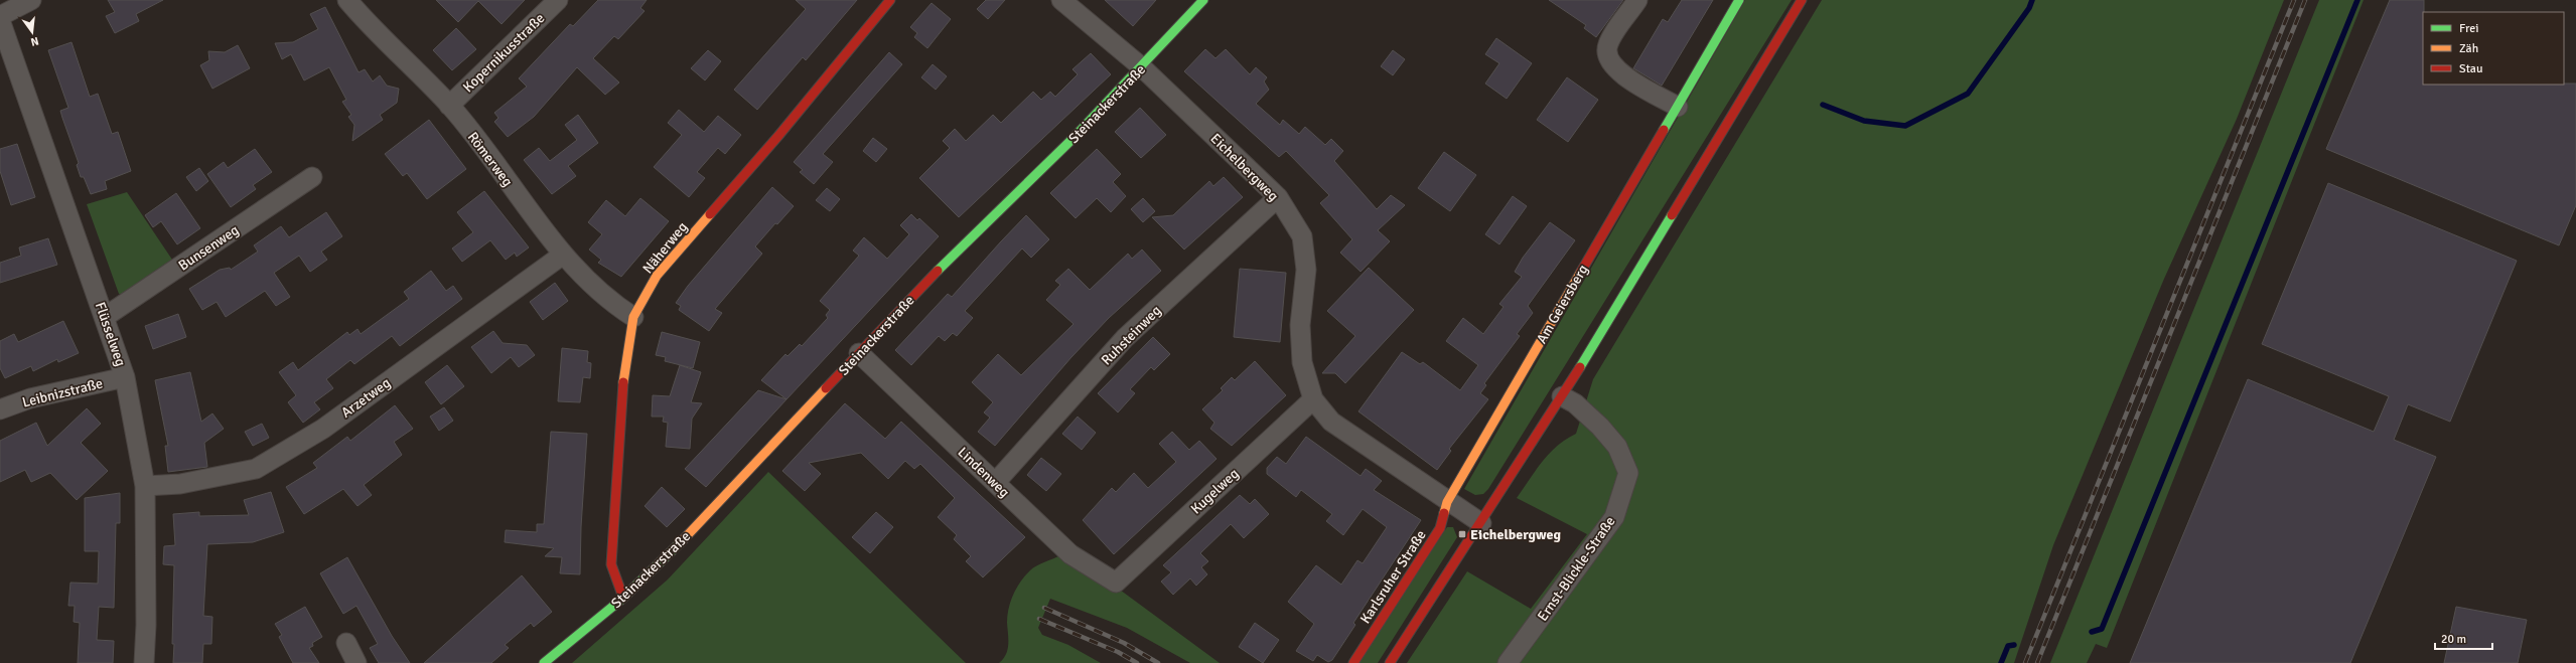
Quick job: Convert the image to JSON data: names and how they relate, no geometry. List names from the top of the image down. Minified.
{"streets":{"street":["Kopernikusstraße","Steinackerstraße","Römerweg","Eichelbergweg","Bunsenweg","Näherweg","Am Geiersberg","Flüsselweg","Ruhsteinweg","Leibnizstraße","Arzetweg","Lindenweg","Kugelweg","Ernst-Blickle-Straße","Karlsruher Straße"]},"crossings":[["Kopernikusstraße","Römerweg"],["Steinackerstraße","Eichelbergweg"],["Steinackerstraße","Näherweg"],["Steinackerstraße","Lindenweg"],["Römerweg","Näherweg"],["Römerweg","Arzetweg"],["Eichelbergweg","Am Geiersberg"],["Eichelbergweg","Ruhsteinweg"],["Eichelbergweg","Kugelweg"],["Eichelbergweg","Karlsruher Straße"],["Bunsenweg","Flüsselweg"],["Am Geiersberg","Karlsruher Straße"],["Flüsselweg","Leibnizstraße"],["Flüsselweg","Arzetweg"],["Ruhsteinweg","Lindenweg"],["Lindenweg","Kugelweg"]],"places":{"transit":["Eichelbergweg"]},"legend":["Frei","Zäh","Stau"],"scale_bar":"20 m","north":"bottom"}
